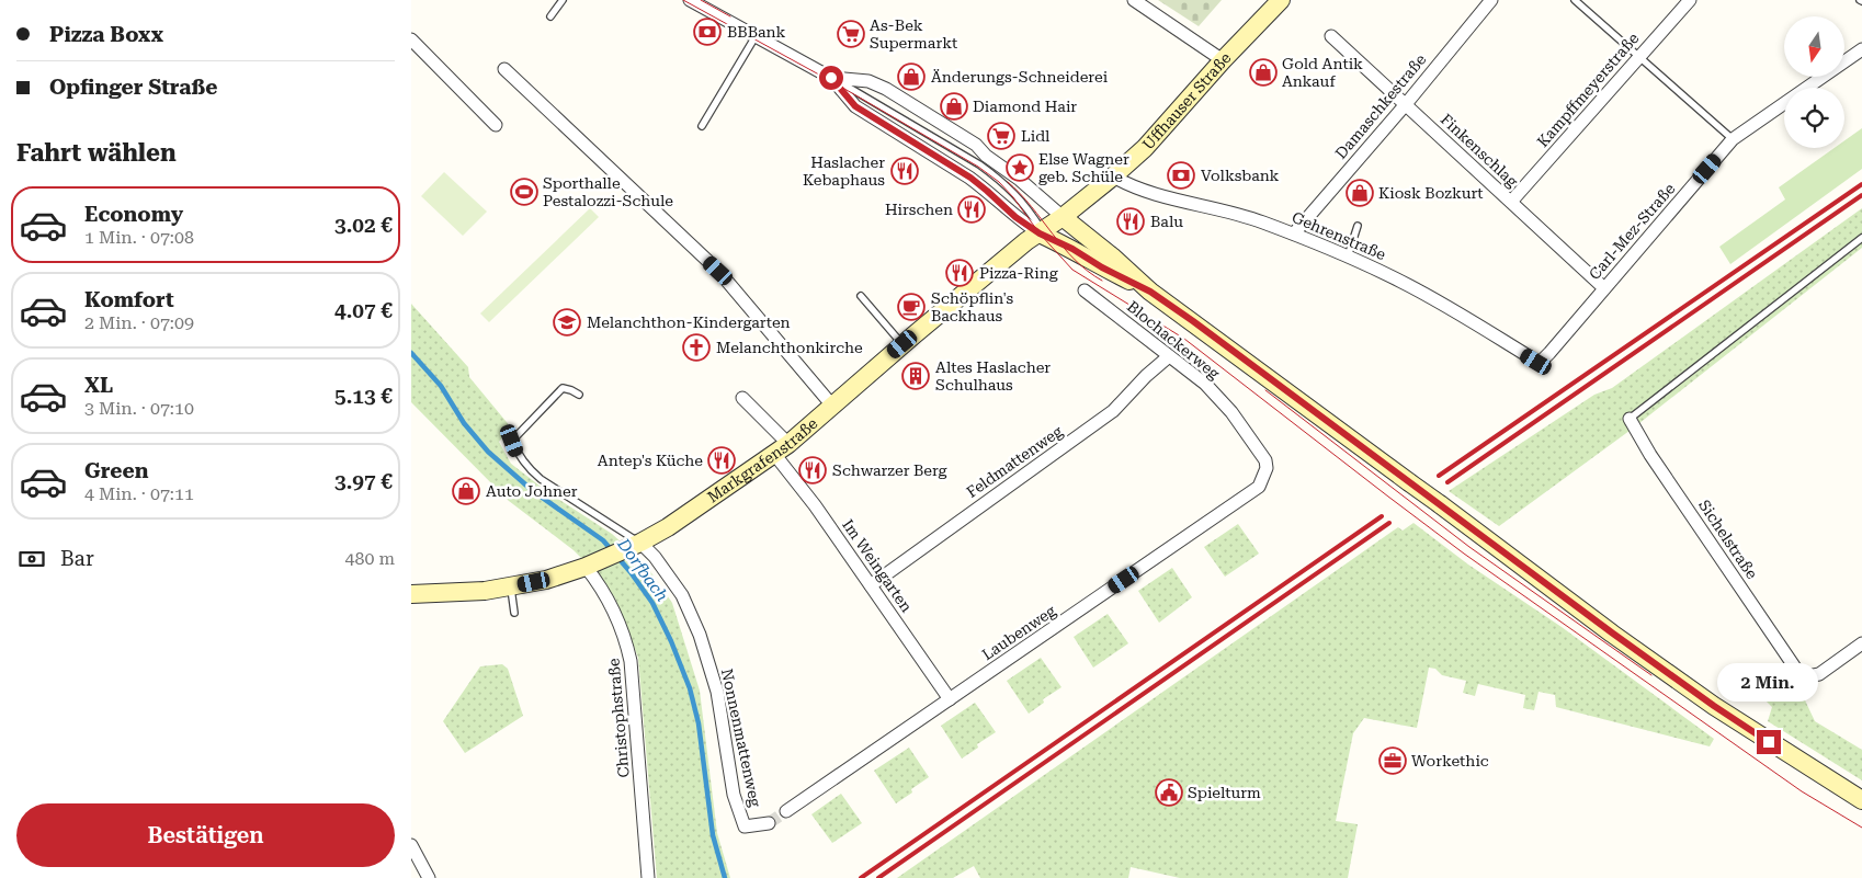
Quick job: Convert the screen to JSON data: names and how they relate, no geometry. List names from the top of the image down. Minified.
{"streets":{"street":["Kampffmeyerstraße","Uffhauser Straße","Damaschkestraße","Finkenschlag","Carl-Mez-Straße","Gehrenstraße","Blochackerweg","Markgrafenstraße","Feldmattenweg","Sichelstraße","Im Weingarten","Laubenweg","Christophstraße","Nonnenmattenweg"]},"crossings":[["Kampffmeyerstraße","Finkenschlag"],["Uffhauser Straße","Gehrenstraße"],["Uffhauser Straße","Markgrafenstraße"],["Damaschkestraße","Finkenschlag"],["Damaschkestraße","Gehrenstraße"],["Finkenschlag","Carl-Mez-Straße"],["Carl-Mez-Straße","Gehrenstraße"],["Blochackerweg","Feldmattenweg"],["Blochackerweg","Laubenweg"],["Markgrafenstraße","Im Weingarten"],["Markgrafenstraße","Christophstraße"],["Markgrafenstraße","Nonnenmattenweg"],["Feldmattenweg","Im Weingarten"],["Im Weingarten","Laubenweg"]],"water":["Dorfbach"],"places":{"bank":["BBBank","Volksbank"],"supermarket":["As-Bek Supermarkt","Lidl"],"shop":["Gold Antik Ankauf","Änderungs-Schneiderei","Diamond Hair","Kiosk Bozkurt","Auto Johner"],"place":["Else Wagner geb. Schüle"],"restaurant":["Haslacher Kebaphaus","Hirschen","Balu","Pizza-Ring","Antep's Küche","Schwarzer Berg"],"sports":["Sporthalle Pestalozzi-Schule"],"cafe":["Schöpflin's Backhaus"],"school or university":["Melanchthon-Kindergarten"],"church":["Melanchthonkirche"],"building":["Altes Haslacher Schulhaus"],"office":["Workethic"],"public building":["Spielturm"]},"north":"bottom","page":{"banner":["Pizza Boxx","Opfinger Straße"],"heading":"Fahrt wählen","list":[{"name":"Economy","note":"1 Min. · 07:08","value":"3.02 €"},{"name":"Komfort","note":"2 Min. · 07:09","value":"4.07 €"},{"name":"XL","note":"3 Min. · 07:10","value":"5.13 €"},{"name":"Green","note":"4 Min. · 07:11","value":"3.97 €"}],"pay":["Bar","480 m"],"bubble":"2 Min.","buttons":"Bestätigen"}}
